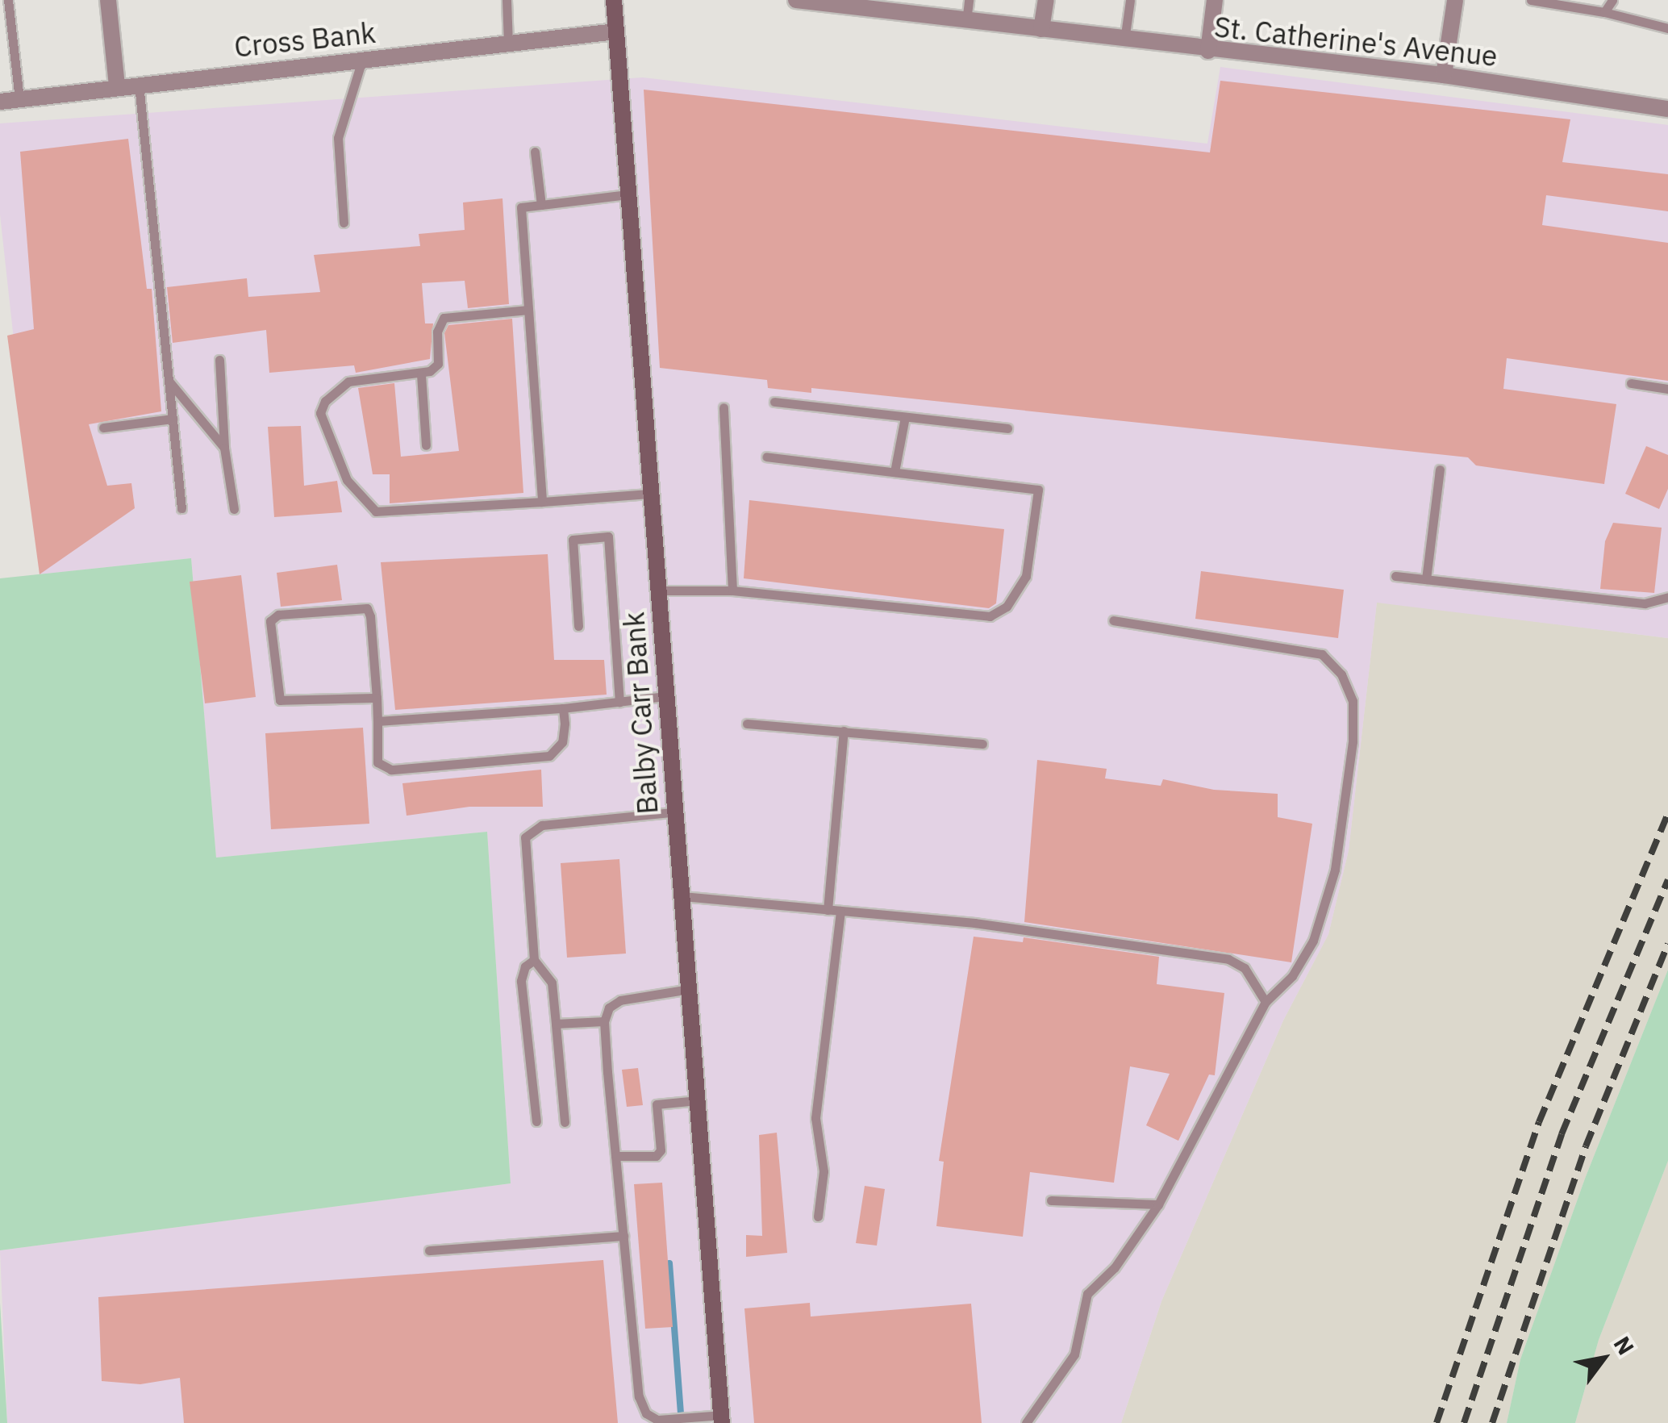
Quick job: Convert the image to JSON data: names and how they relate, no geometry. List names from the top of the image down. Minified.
{"streets":{"street":["Cross Bank","St. Catherine's Avenue","Balby Carr Bank"]},"crossings":[["Cross Bank","Balby Carr Bank"]],"north":"top right"}
